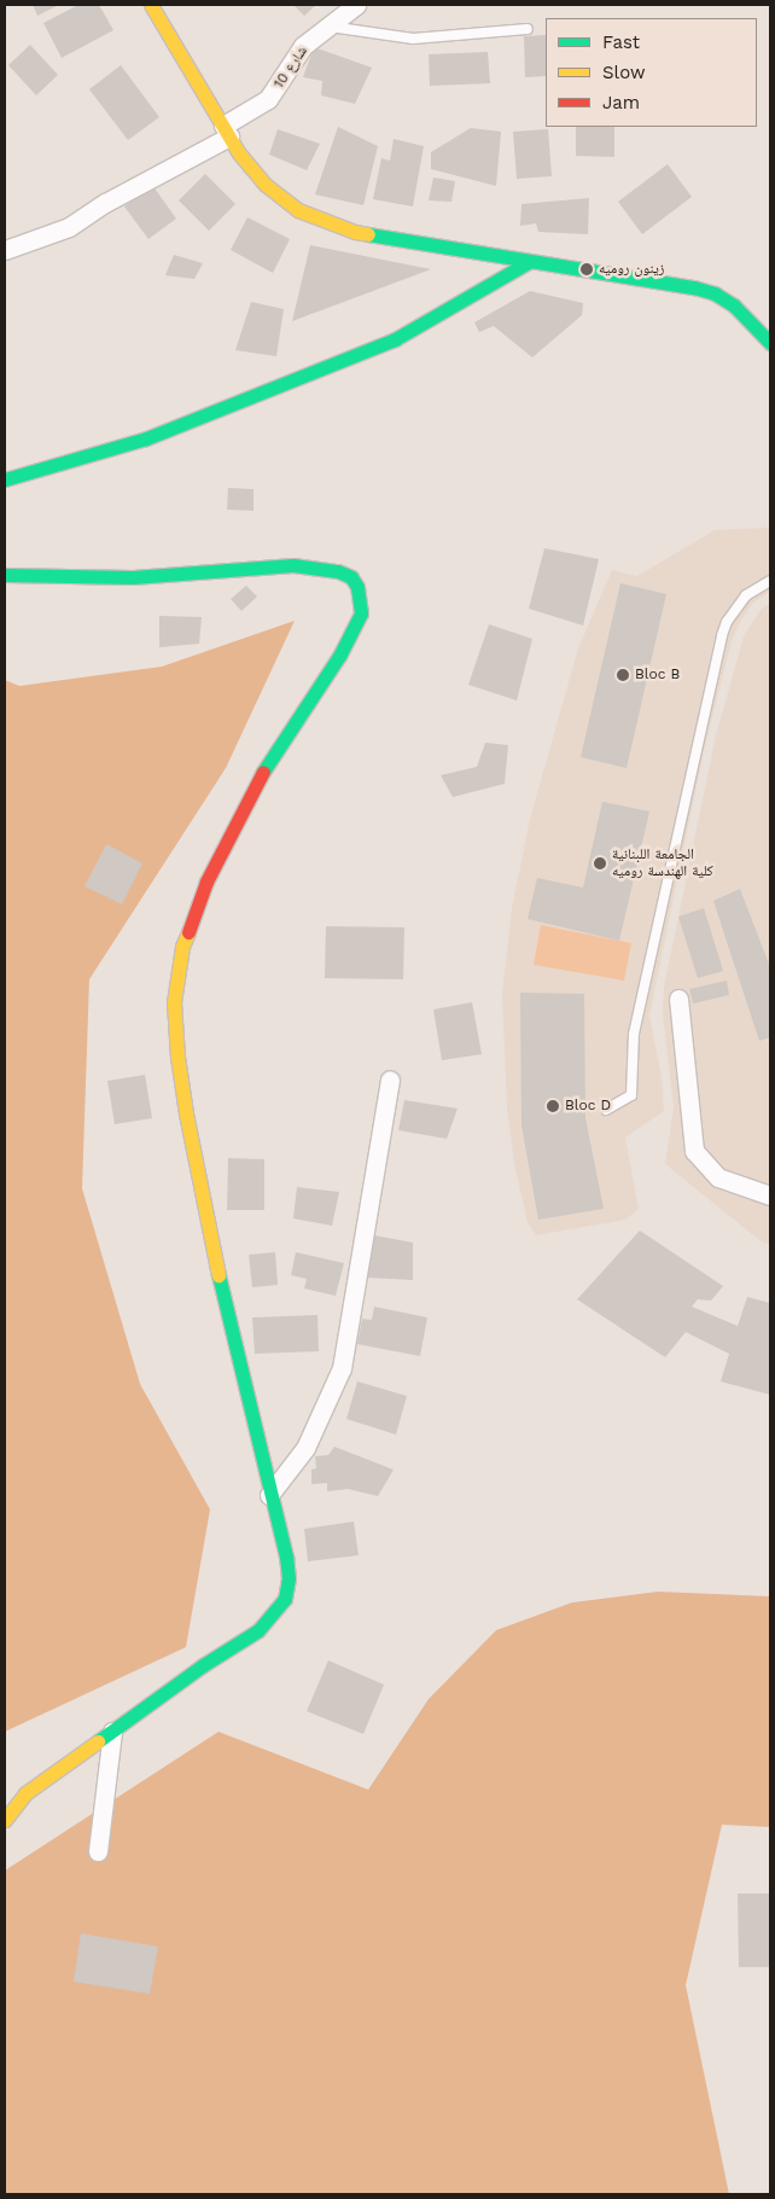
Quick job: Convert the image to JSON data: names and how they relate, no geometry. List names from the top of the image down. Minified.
{"streets":{"street":["شارع 10"]},"places":["زينون روميه","Bloc B","الجامعة اللبنانية كلية الهندسة روميه","Bloc D"],"legend":["Fast","Slow","Jam"]}
